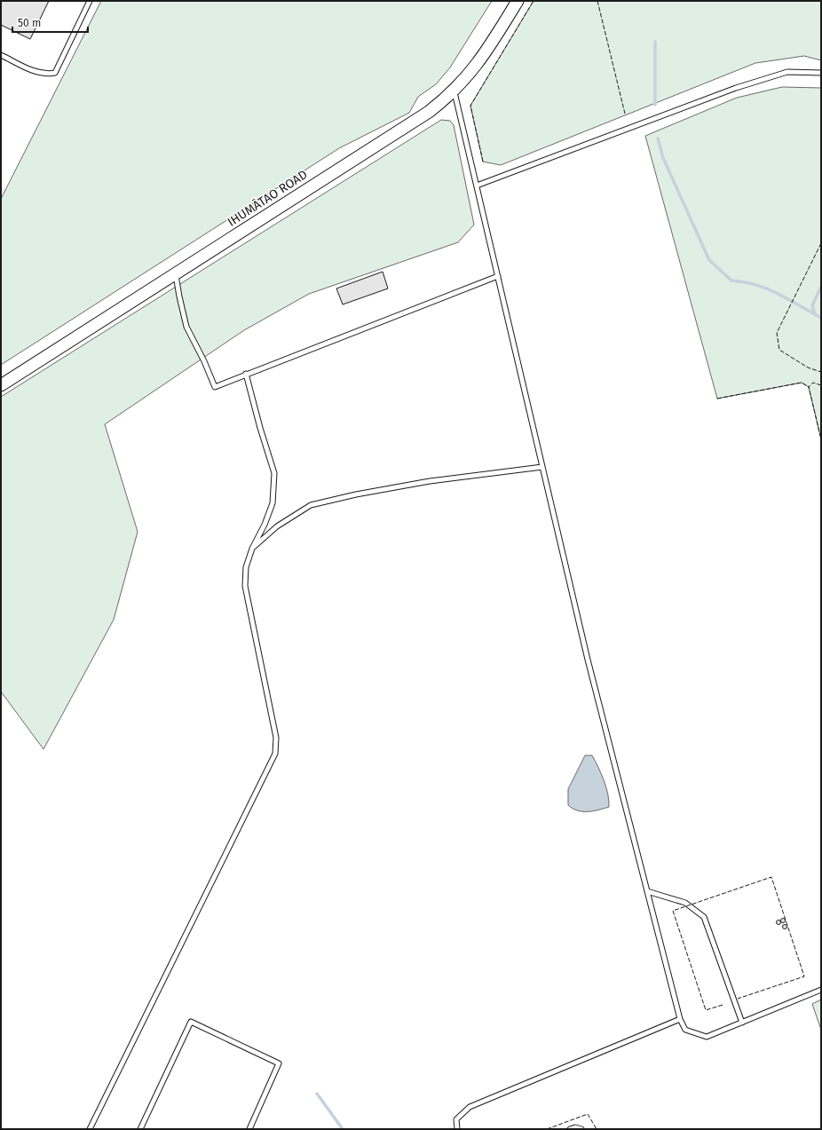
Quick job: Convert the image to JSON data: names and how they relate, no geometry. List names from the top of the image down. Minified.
{"streets":{"street":["IHUMĀTAO ROAD"]},"scale_bar":"50 m"}
